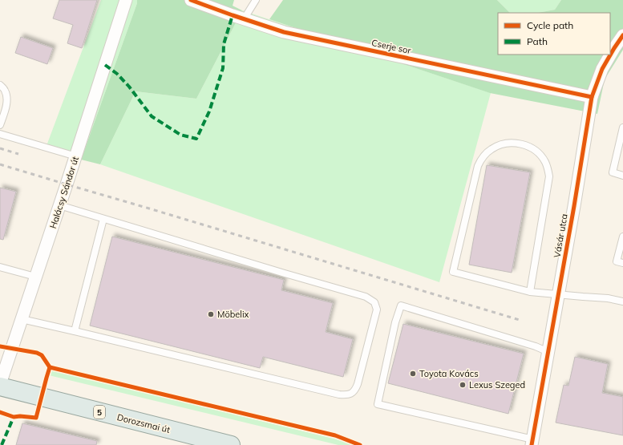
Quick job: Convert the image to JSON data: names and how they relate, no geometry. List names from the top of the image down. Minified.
{"streets":{"main road":["5","Dorozsmai út"],"street":["Cserje sor","Halácsy Sándor út","Vásár utca"]},"crossings":[["Cserje sor","Vásár utca"]],"places":["Möbelix","Toyota Kovács","Lexus Szeged"],"legend":["Cycle path","Path"]}
